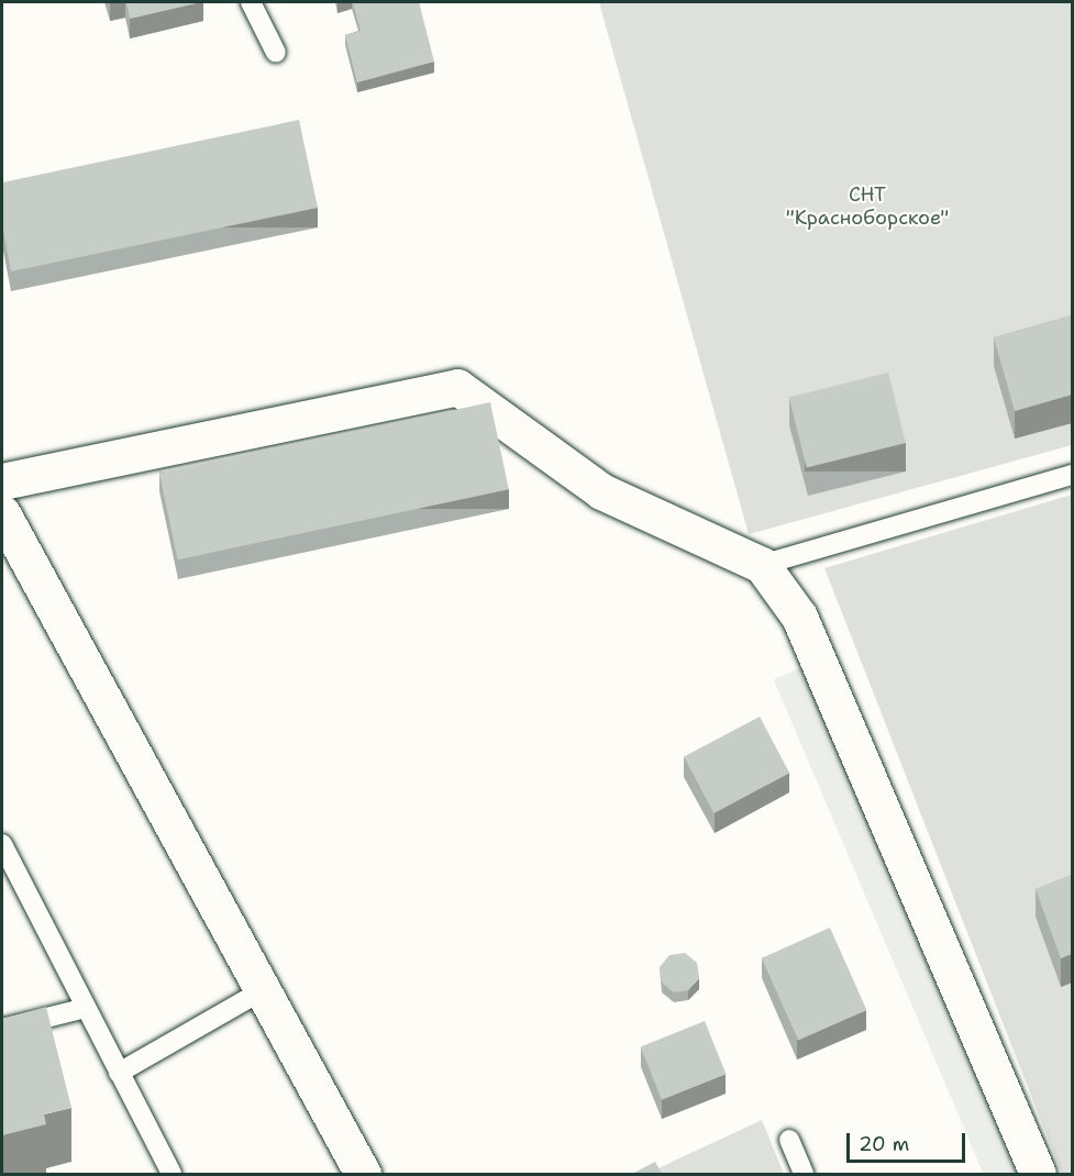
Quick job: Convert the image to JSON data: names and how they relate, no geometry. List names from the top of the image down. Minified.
{"parks":["СНТ \"Красноборское\""],"scale_bar":"20 m"}
